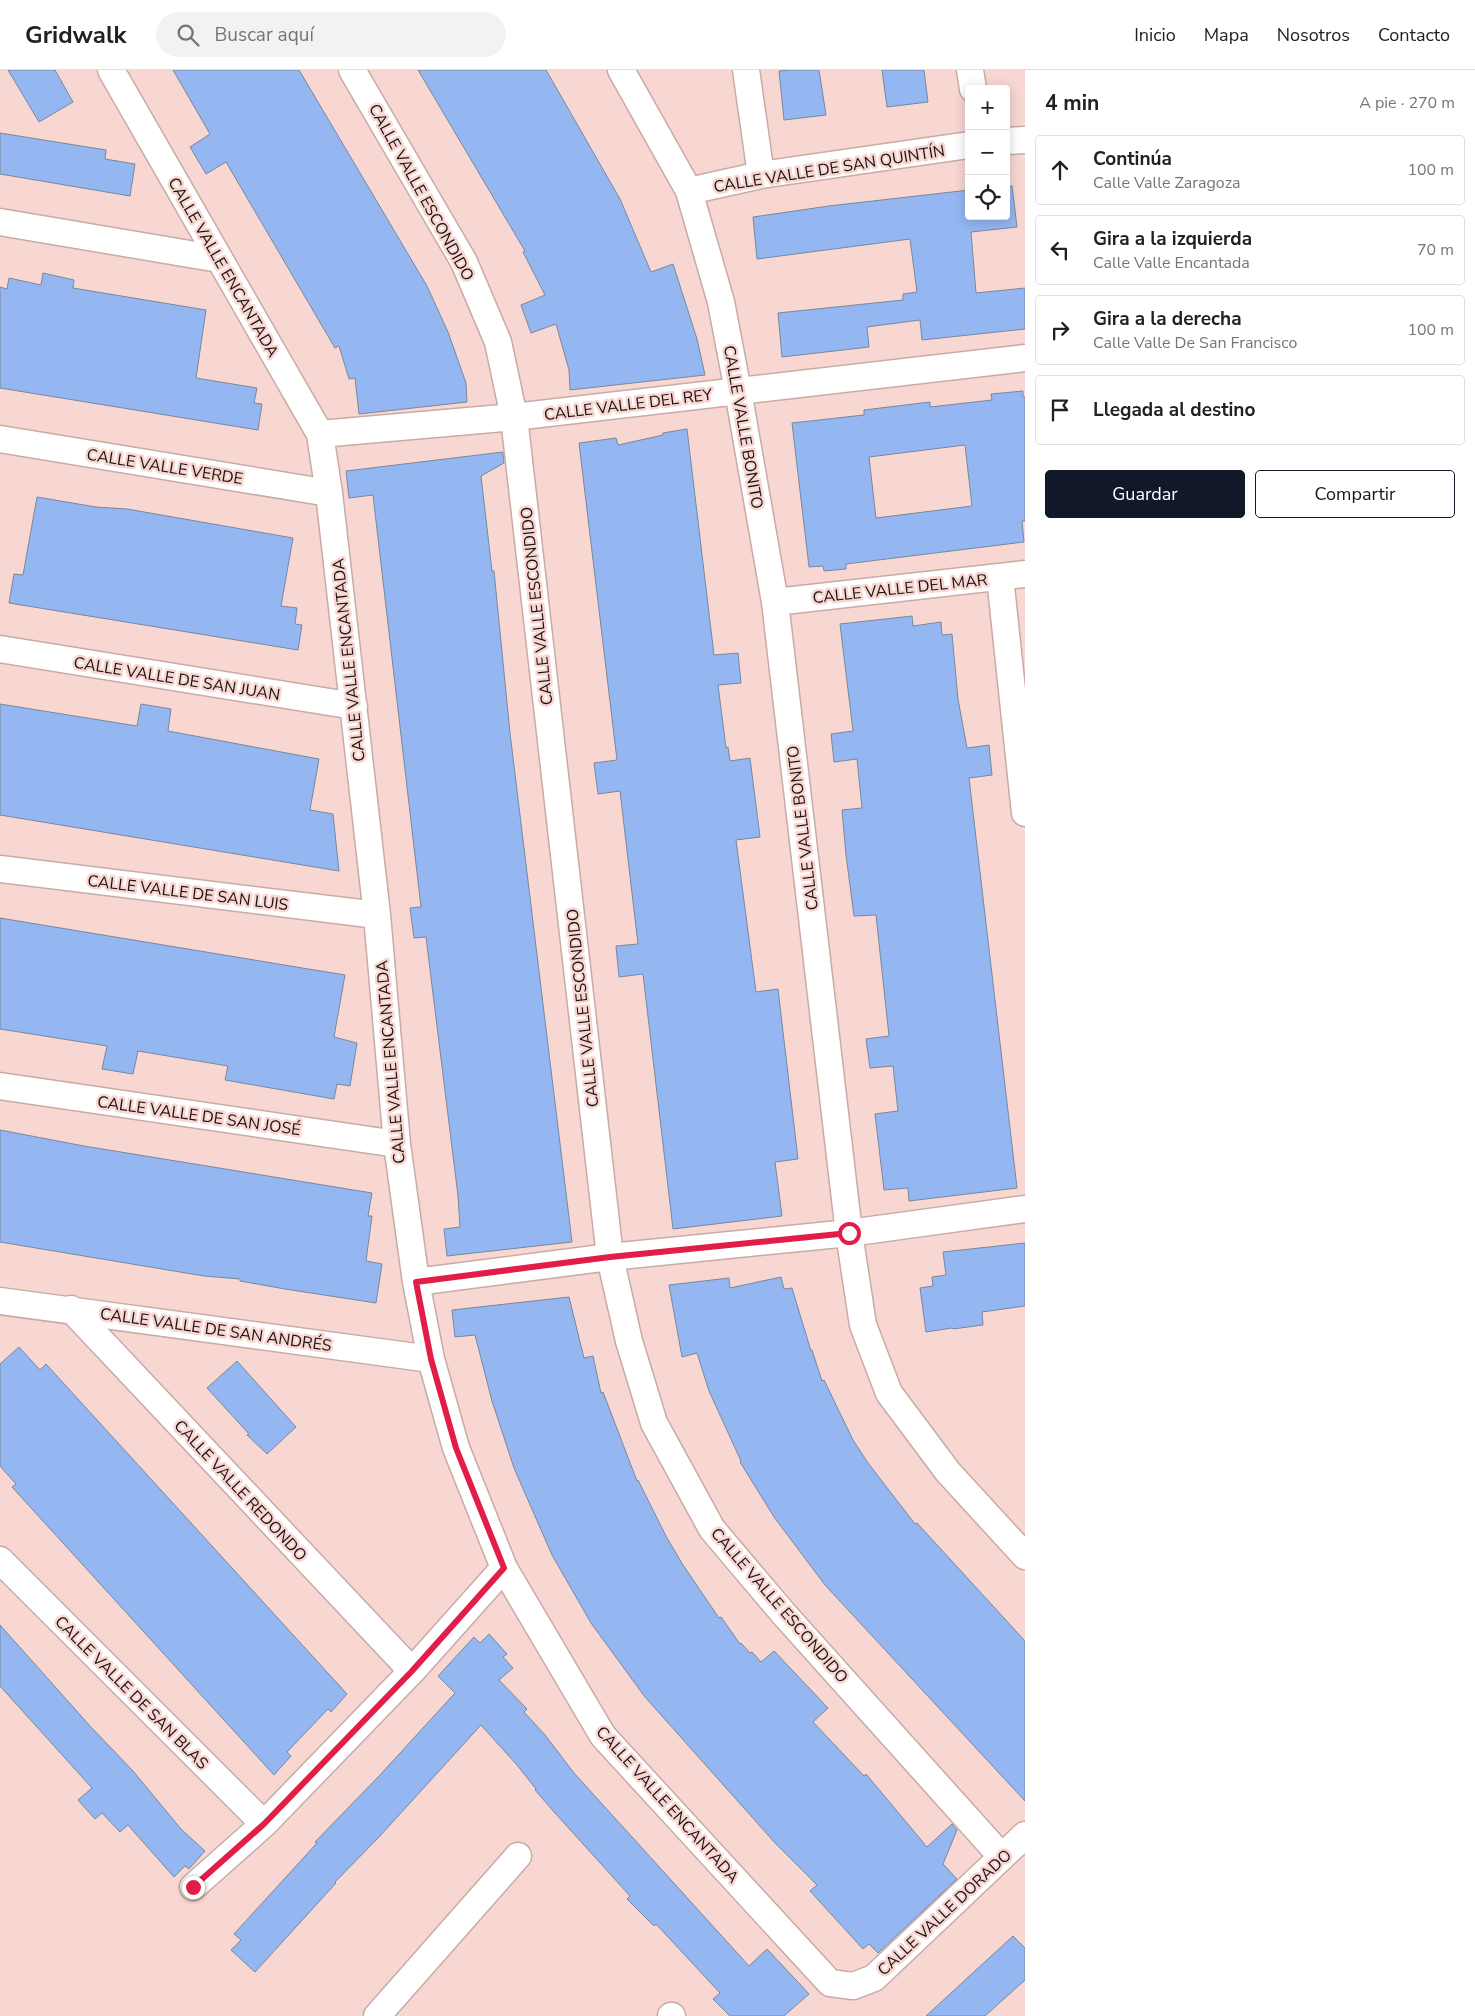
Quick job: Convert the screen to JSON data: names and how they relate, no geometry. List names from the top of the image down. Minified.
{"streets":{"street":["CALLE VALLE DE SAN QUINTÍN","CALLE VALLE ESCONDIDO","CALLE VALLE ENCANTADA","CALLE VALLE DEL REY","CALLE VALLE BONITO","CALLE VALLE VERDE","CALLE VALLE DEL MAR","CALLE VALLE DE SAN JUAN","CALLE VALLE DE SAN LUIS","CALLE VALLE DE SAN JOSÉ","CALLE VALLE DE SAN ANDRÉS","CALLE VALLE REDONDO","CALLE VALLE DE SAN BLAS","CALLE VALLE DORADO"]},"crossings":[["CALLE VALLE DE SAN QUINTÍN","CALLE VALLE BONITO"],["CALLE VALLE ESCONDIDO","CALLE VALLE DEL REY"],["CALLE VALLE ESCONDIDO","CALLE VALLE DORADO"],["CALLE VALLE ENCANTADA","CALLE VALLE DEL REY"],["CALLE VALLE ENCANTADA","CALLE VALLE VERDE"],["CALLE VALLE ENCANTADA","CALLE VALLE DE SAN JUAN"],["CALLE VALLE ENCANTADA","CALLE VALLE DE SAN LUIS"],["CALLE VALLE ENCANTADA","CALLE VALLE DE SAN JOSÉ"],["CALLE VALLE ENCANTADA","CALLE VALLE DE SAN ANDRÉS"],["CALLE VALLE ENCANTADA","CALLE VALLE DORADO"],["CALLE VALLE DEL REY","CALLE VALLE BONITO"],["CALLE VALLE BONITO","CALLE VALLE DEL MAR"],["CALLE VALLE DE SAN ANDRÉS","CALLE VALLE REDONDO"]],"page":{"header":"Gridwalk","search":"Buscar aquí","nav":["Inicio","Mapa","Nosotros","Contacto"],"heading":["4 min","A pie · 270 m"],"map_buttons":["+","−"],"list":[["Continúa","Calle Valle Zaragoza","100 m"],["Gira a la izquierda","Calle Valle Encantada","70 m"],["Gira a la derecha","Calle Valle De San Francisco","100 m"],"Llegada al destino"],"buttons":["Guardar","Compartir"]}}
